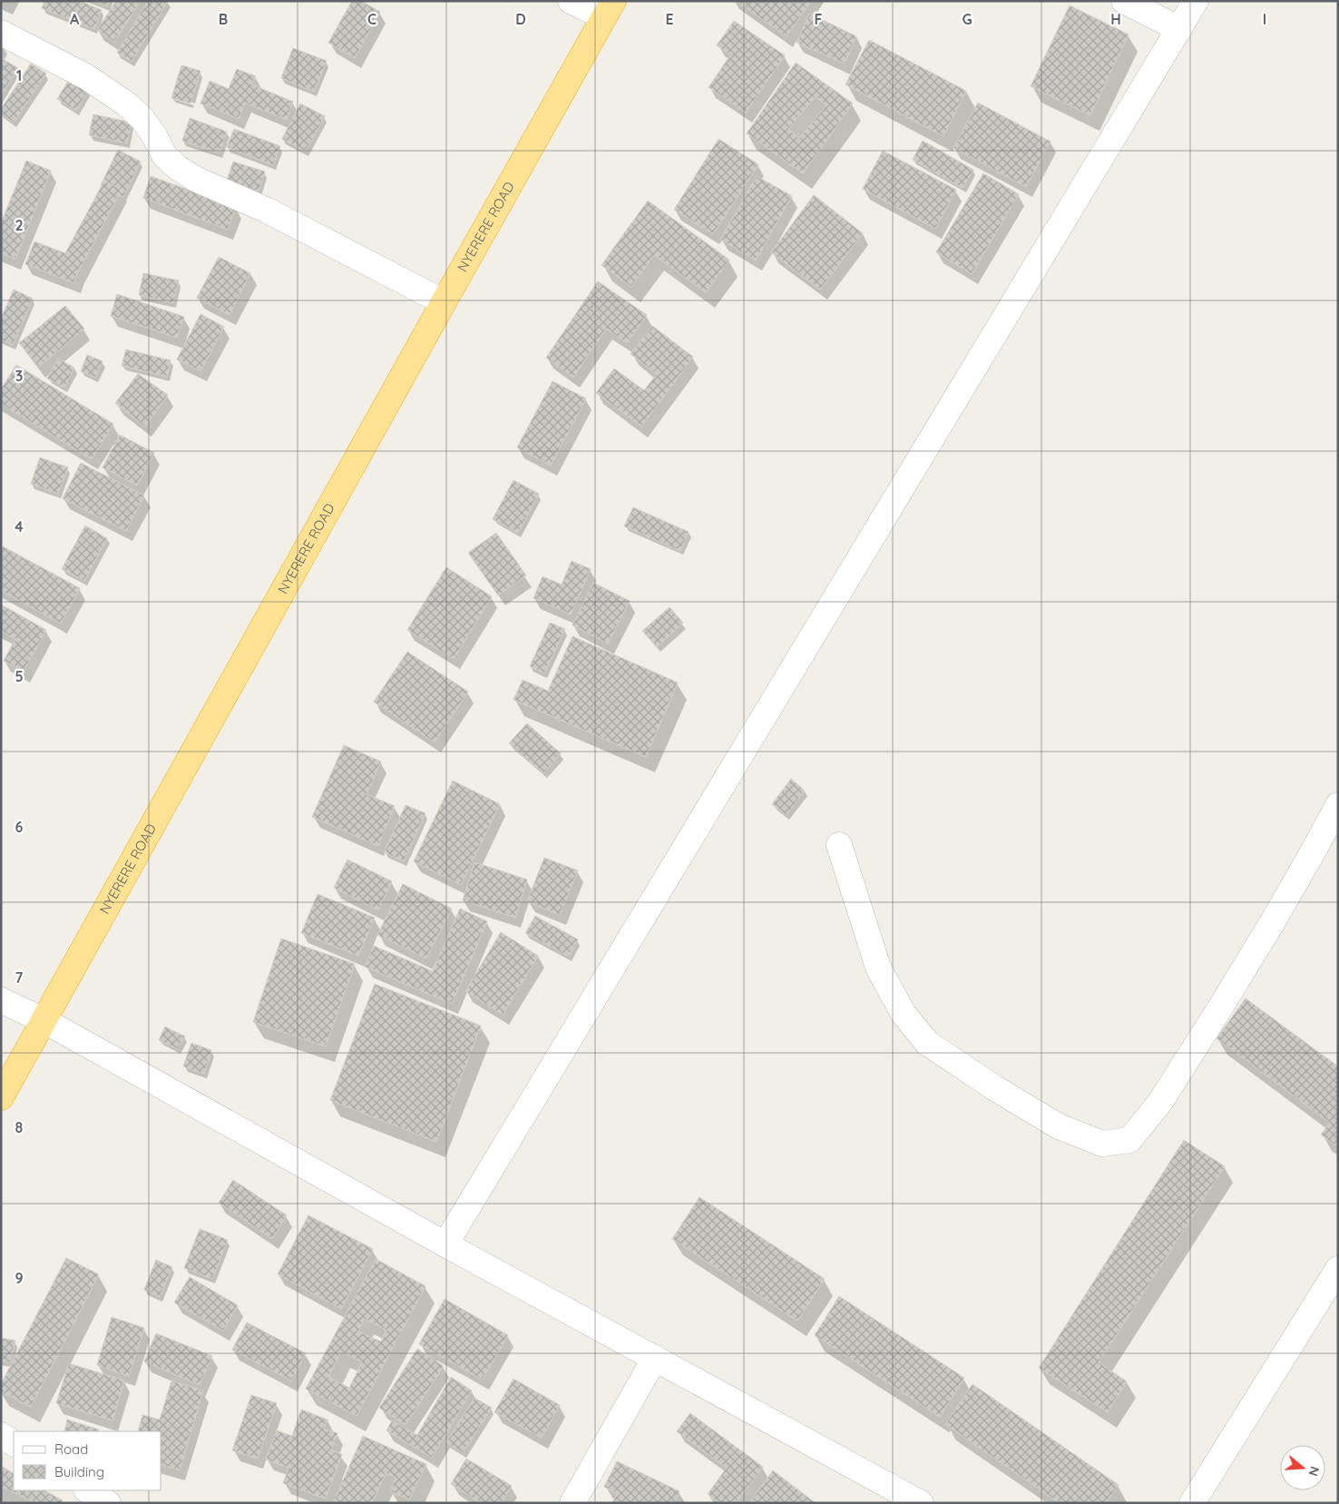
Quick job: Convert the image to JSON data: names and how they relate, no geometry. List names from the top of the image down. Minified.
{"streets":{"highway":["NYERERE ROAD"]},"legend":["Road","Building"],"north":"right","grid":{"columns":["A","B","C","D","E","F","G","H","I"],"rows":["1","2","3","4","5","6","7","8","9"]}}
